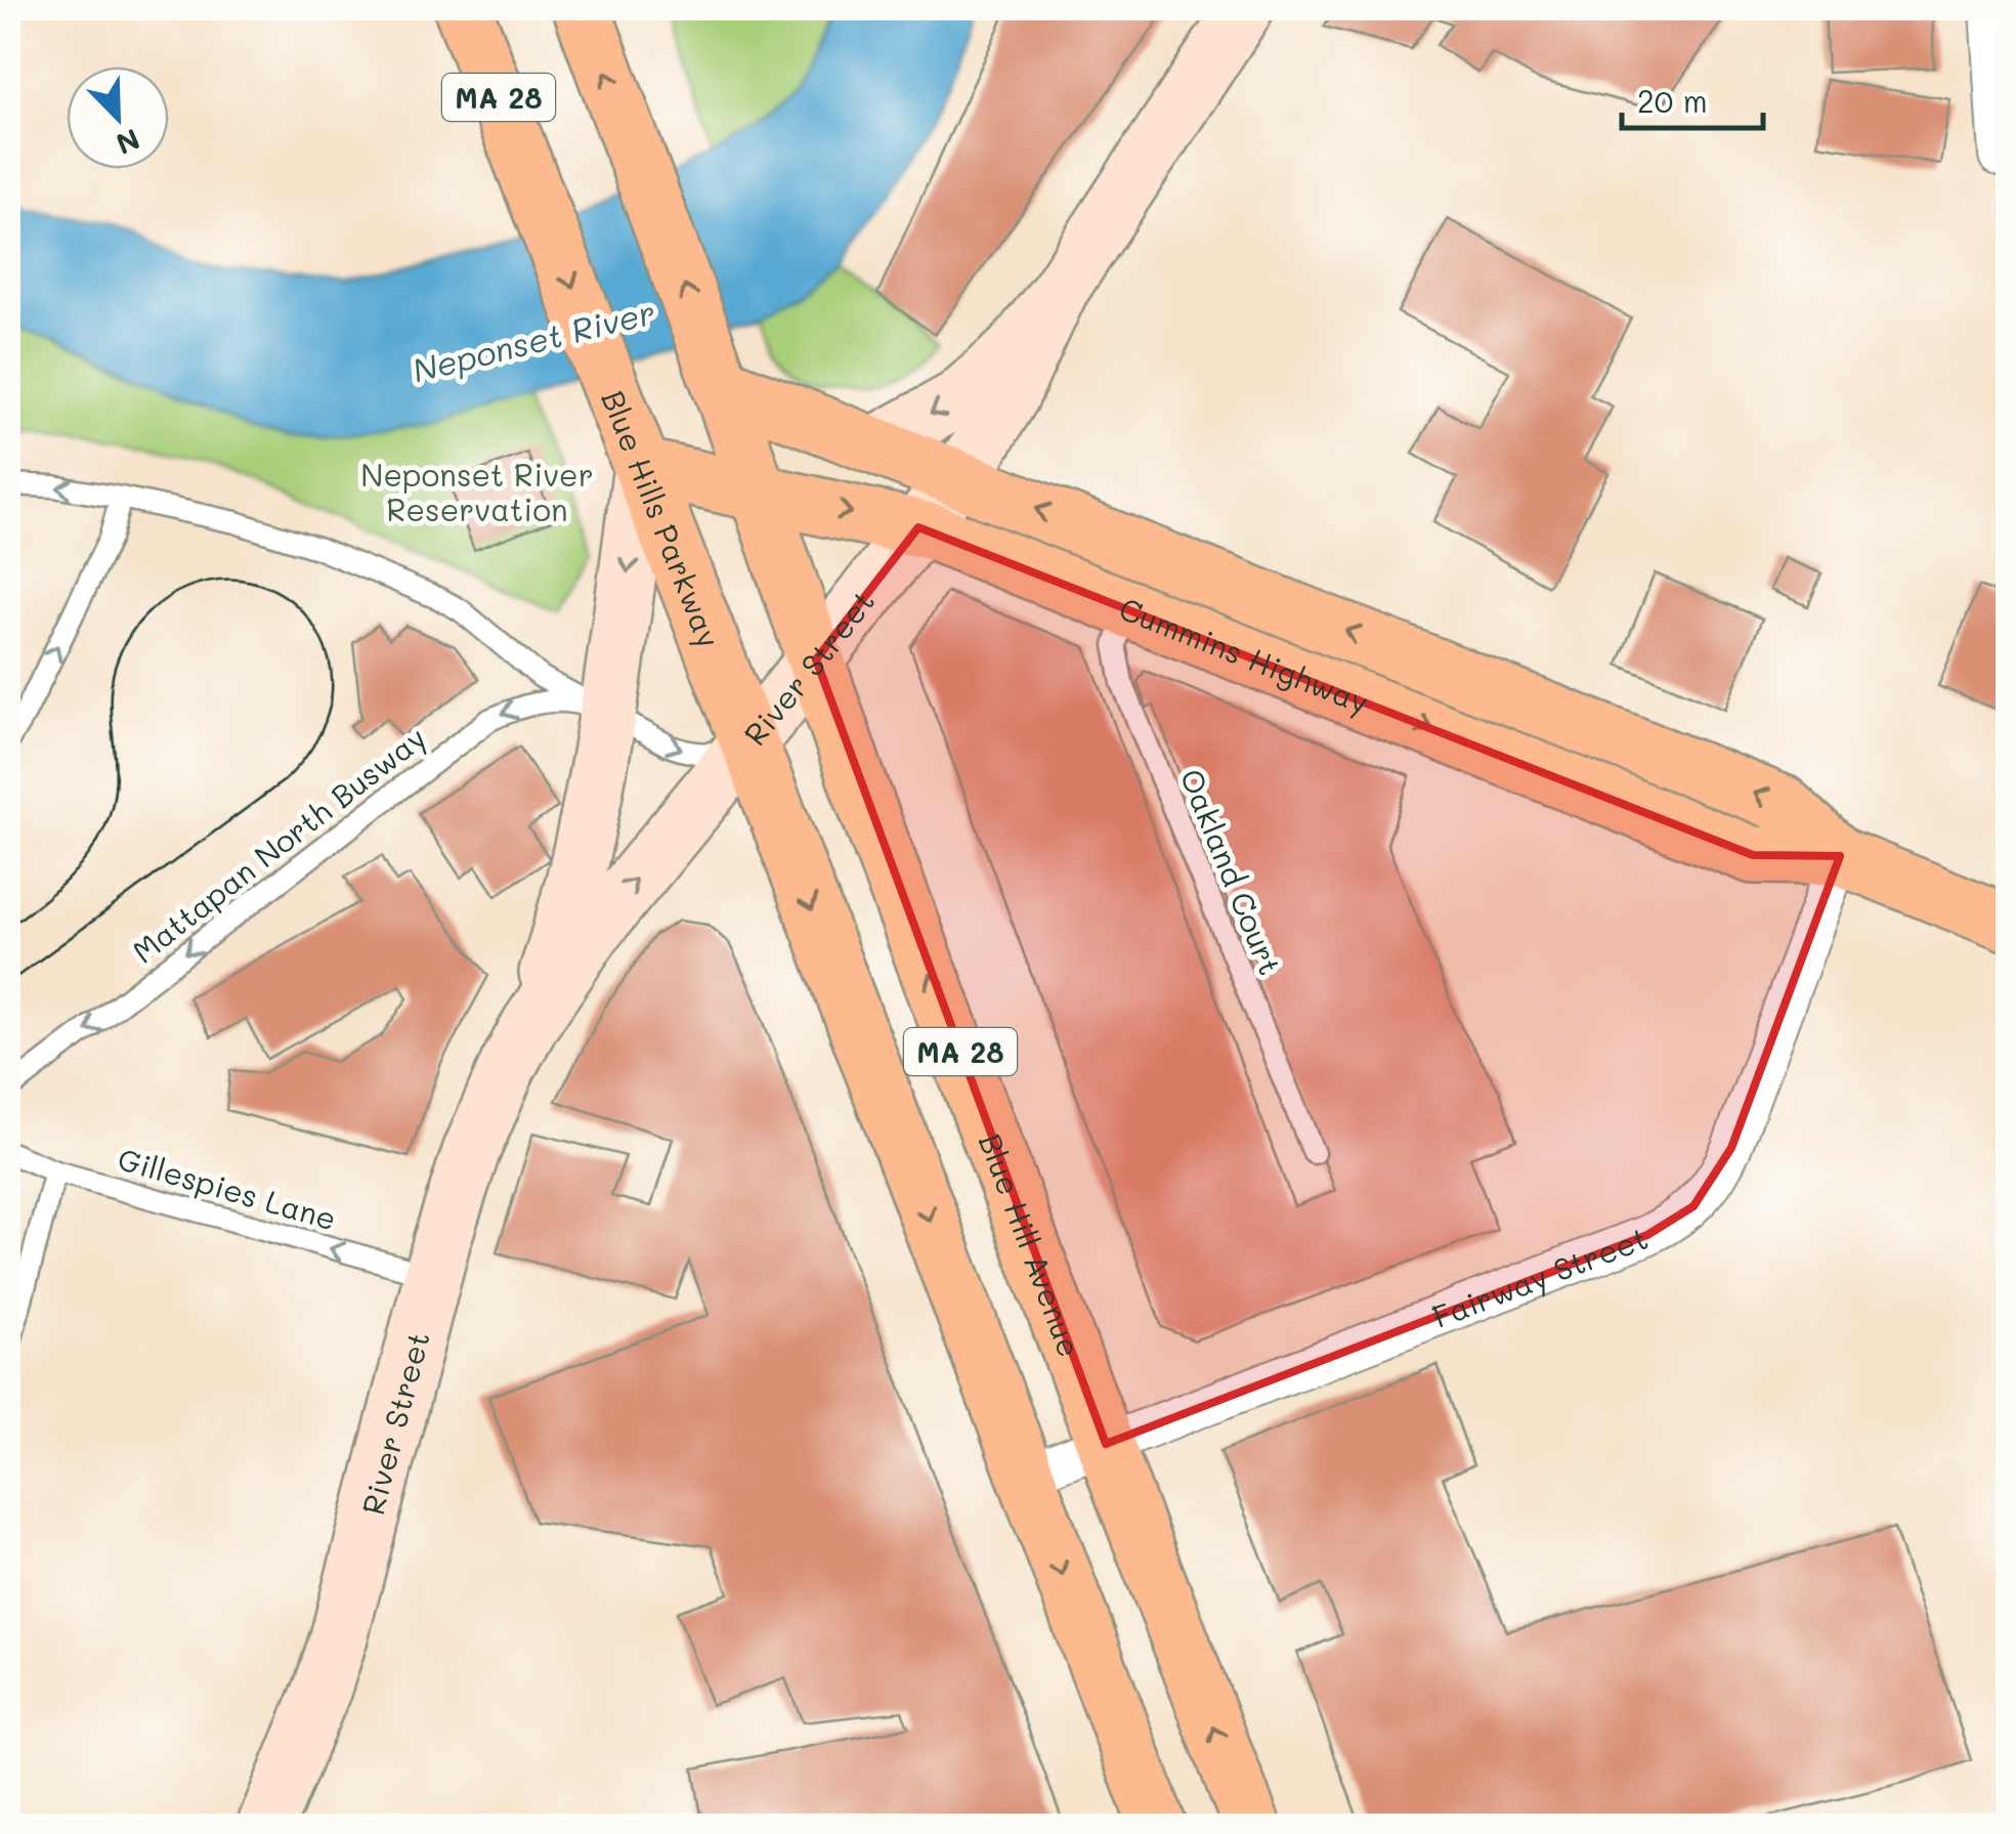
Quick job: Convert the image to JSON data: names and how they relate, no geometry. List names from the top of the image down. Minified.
{"streets":{"main road":["MA 28","Blue Hills Parkway","Cummins Highway","River Street","Blue Hill Avenue"],"street":["Fairway Street"],"lane":["Mattapan North Busway","Oakland Court","Gillespies Lane"]},"crossings":[["MA 28","Blue Hills Parkway"],["MA 28","Cummins Highway"],["MA 28","River Street"],["MA 28","Blue Hill Avenue"],["MA 28","Fairway Street"],["Blue Hills Parkway","Cummins Highway"],["Blue Hills Parkway","River Street"],["Cummins Highway","River Street"],["Cummins Highway","Oakland Court"],["Cummins Highway","Fairway Street"],["River Street","Mattapan North Busway"],["River Street","Gillespies Lane"],["River Street","Blue Hill Avenue"],["Blue Hill Avenue","Fairway Street"]],"one_way":["Mattapan North Busway","Gillespies Lane"],"water":["Neponset River"],"parks":["Neponset River Reservation"],"scale_bar":"20 m","north":"bottom right"}
